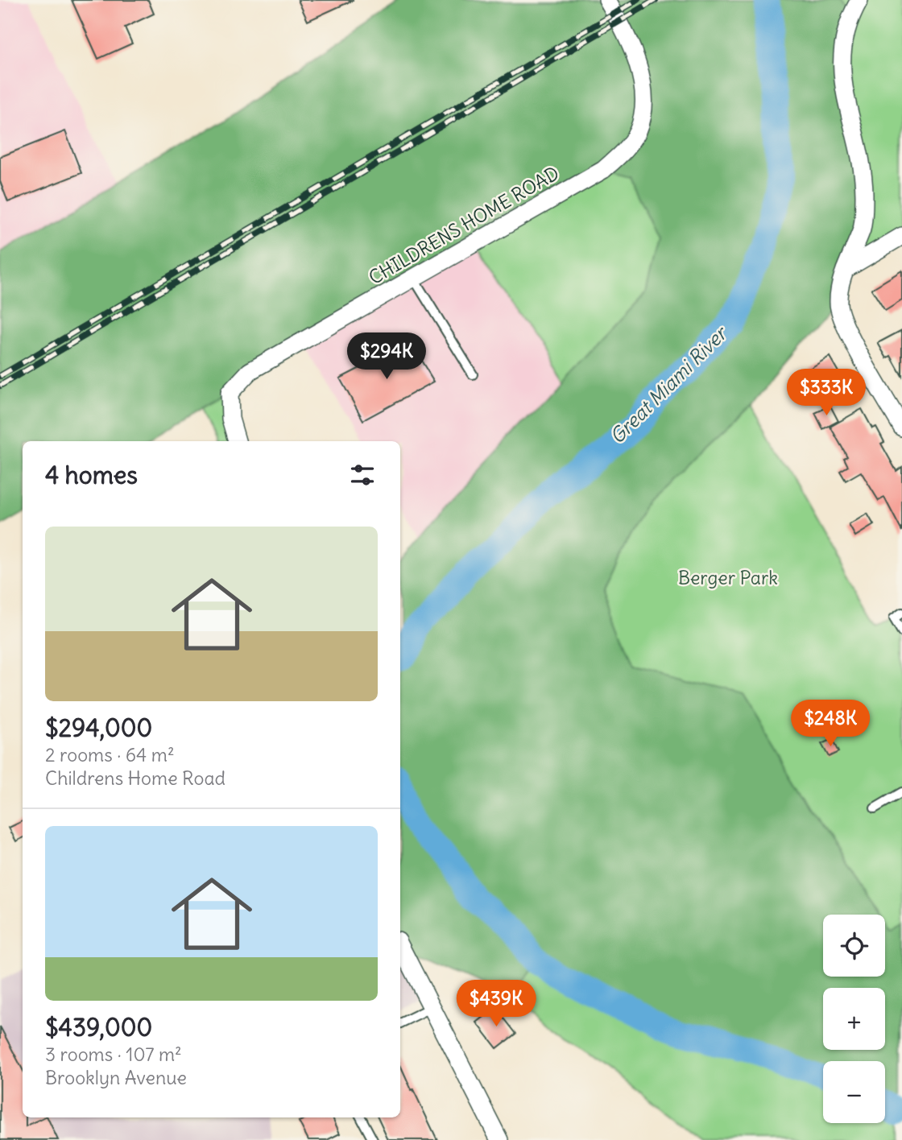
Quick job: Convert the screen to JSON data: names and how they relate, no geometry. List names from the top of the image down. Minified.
{"streets":{"street":["CHILDRENS HOME ROAD"]},"water":["Great Miami River"],"parks":["Berger Park"],"page":{"price":["$294K","$333K","$248K","$439K"],"heading":"4 homes","list":[{"name":"$294,000","note":"2 rooms · 64 m² · Childrens Home Road"},{"name":"$439,000","note":"3 rooms · 107 m² · Brooklyn Avenue"}],"map_buttons":["+","−"]}}
